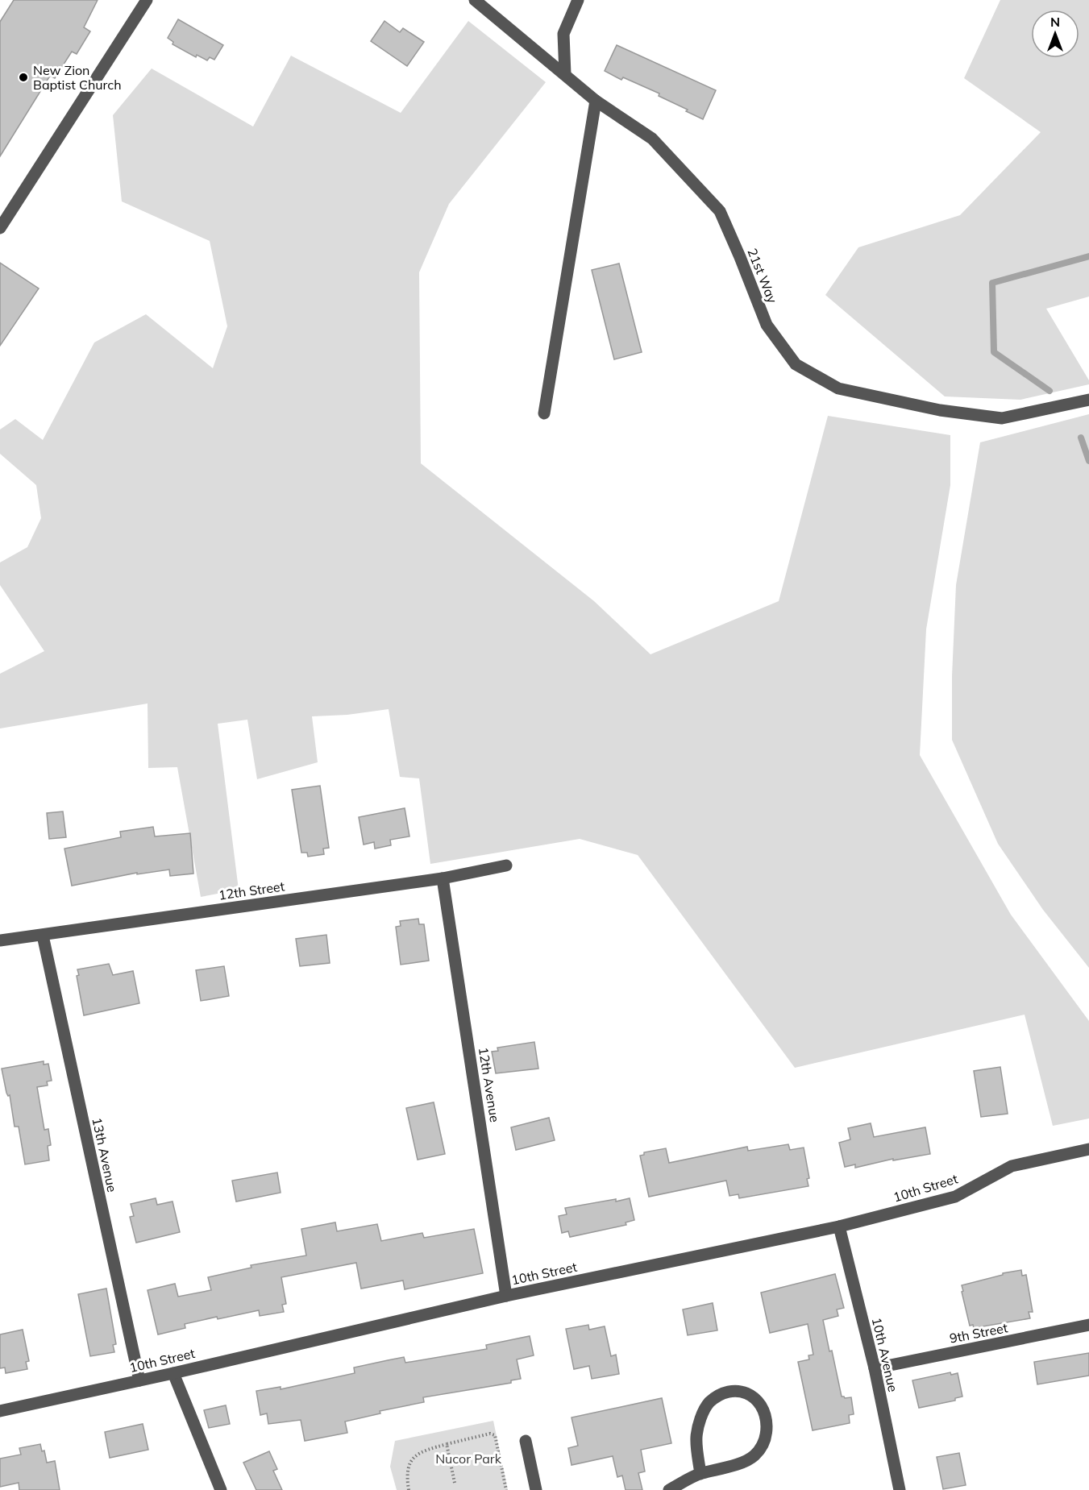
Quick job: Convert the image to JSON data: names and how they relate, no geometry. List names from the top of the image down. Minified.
{"streets":{"street":["21st Way","12th Street","12th Avenue","13th Avenue","10th Street","9th Street","10th Avenue"]},"crossings":[["12th Street","12th Avenue"],["12th Street","13th Avenue"],["12th Avenue","10th Street"],["13th Avenue","10th Street"],["10th Street","10th Avenue"],["9th Street","10th Avenue"]],"parks":["Nucor Park"],"places":["New Zion Baptist Church"],"north":"top"}
